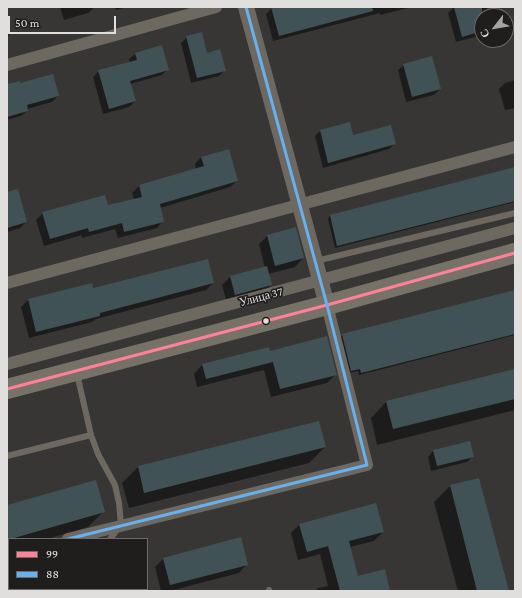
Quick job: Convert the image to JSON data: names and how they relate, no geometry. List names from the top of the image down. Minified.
{"streets":{"street":["Улица 37"]},"lines":["transit line 88","transit line 99"],"legend":["99","88"],"scale_bar":"50 m","north":"bottom left"}
